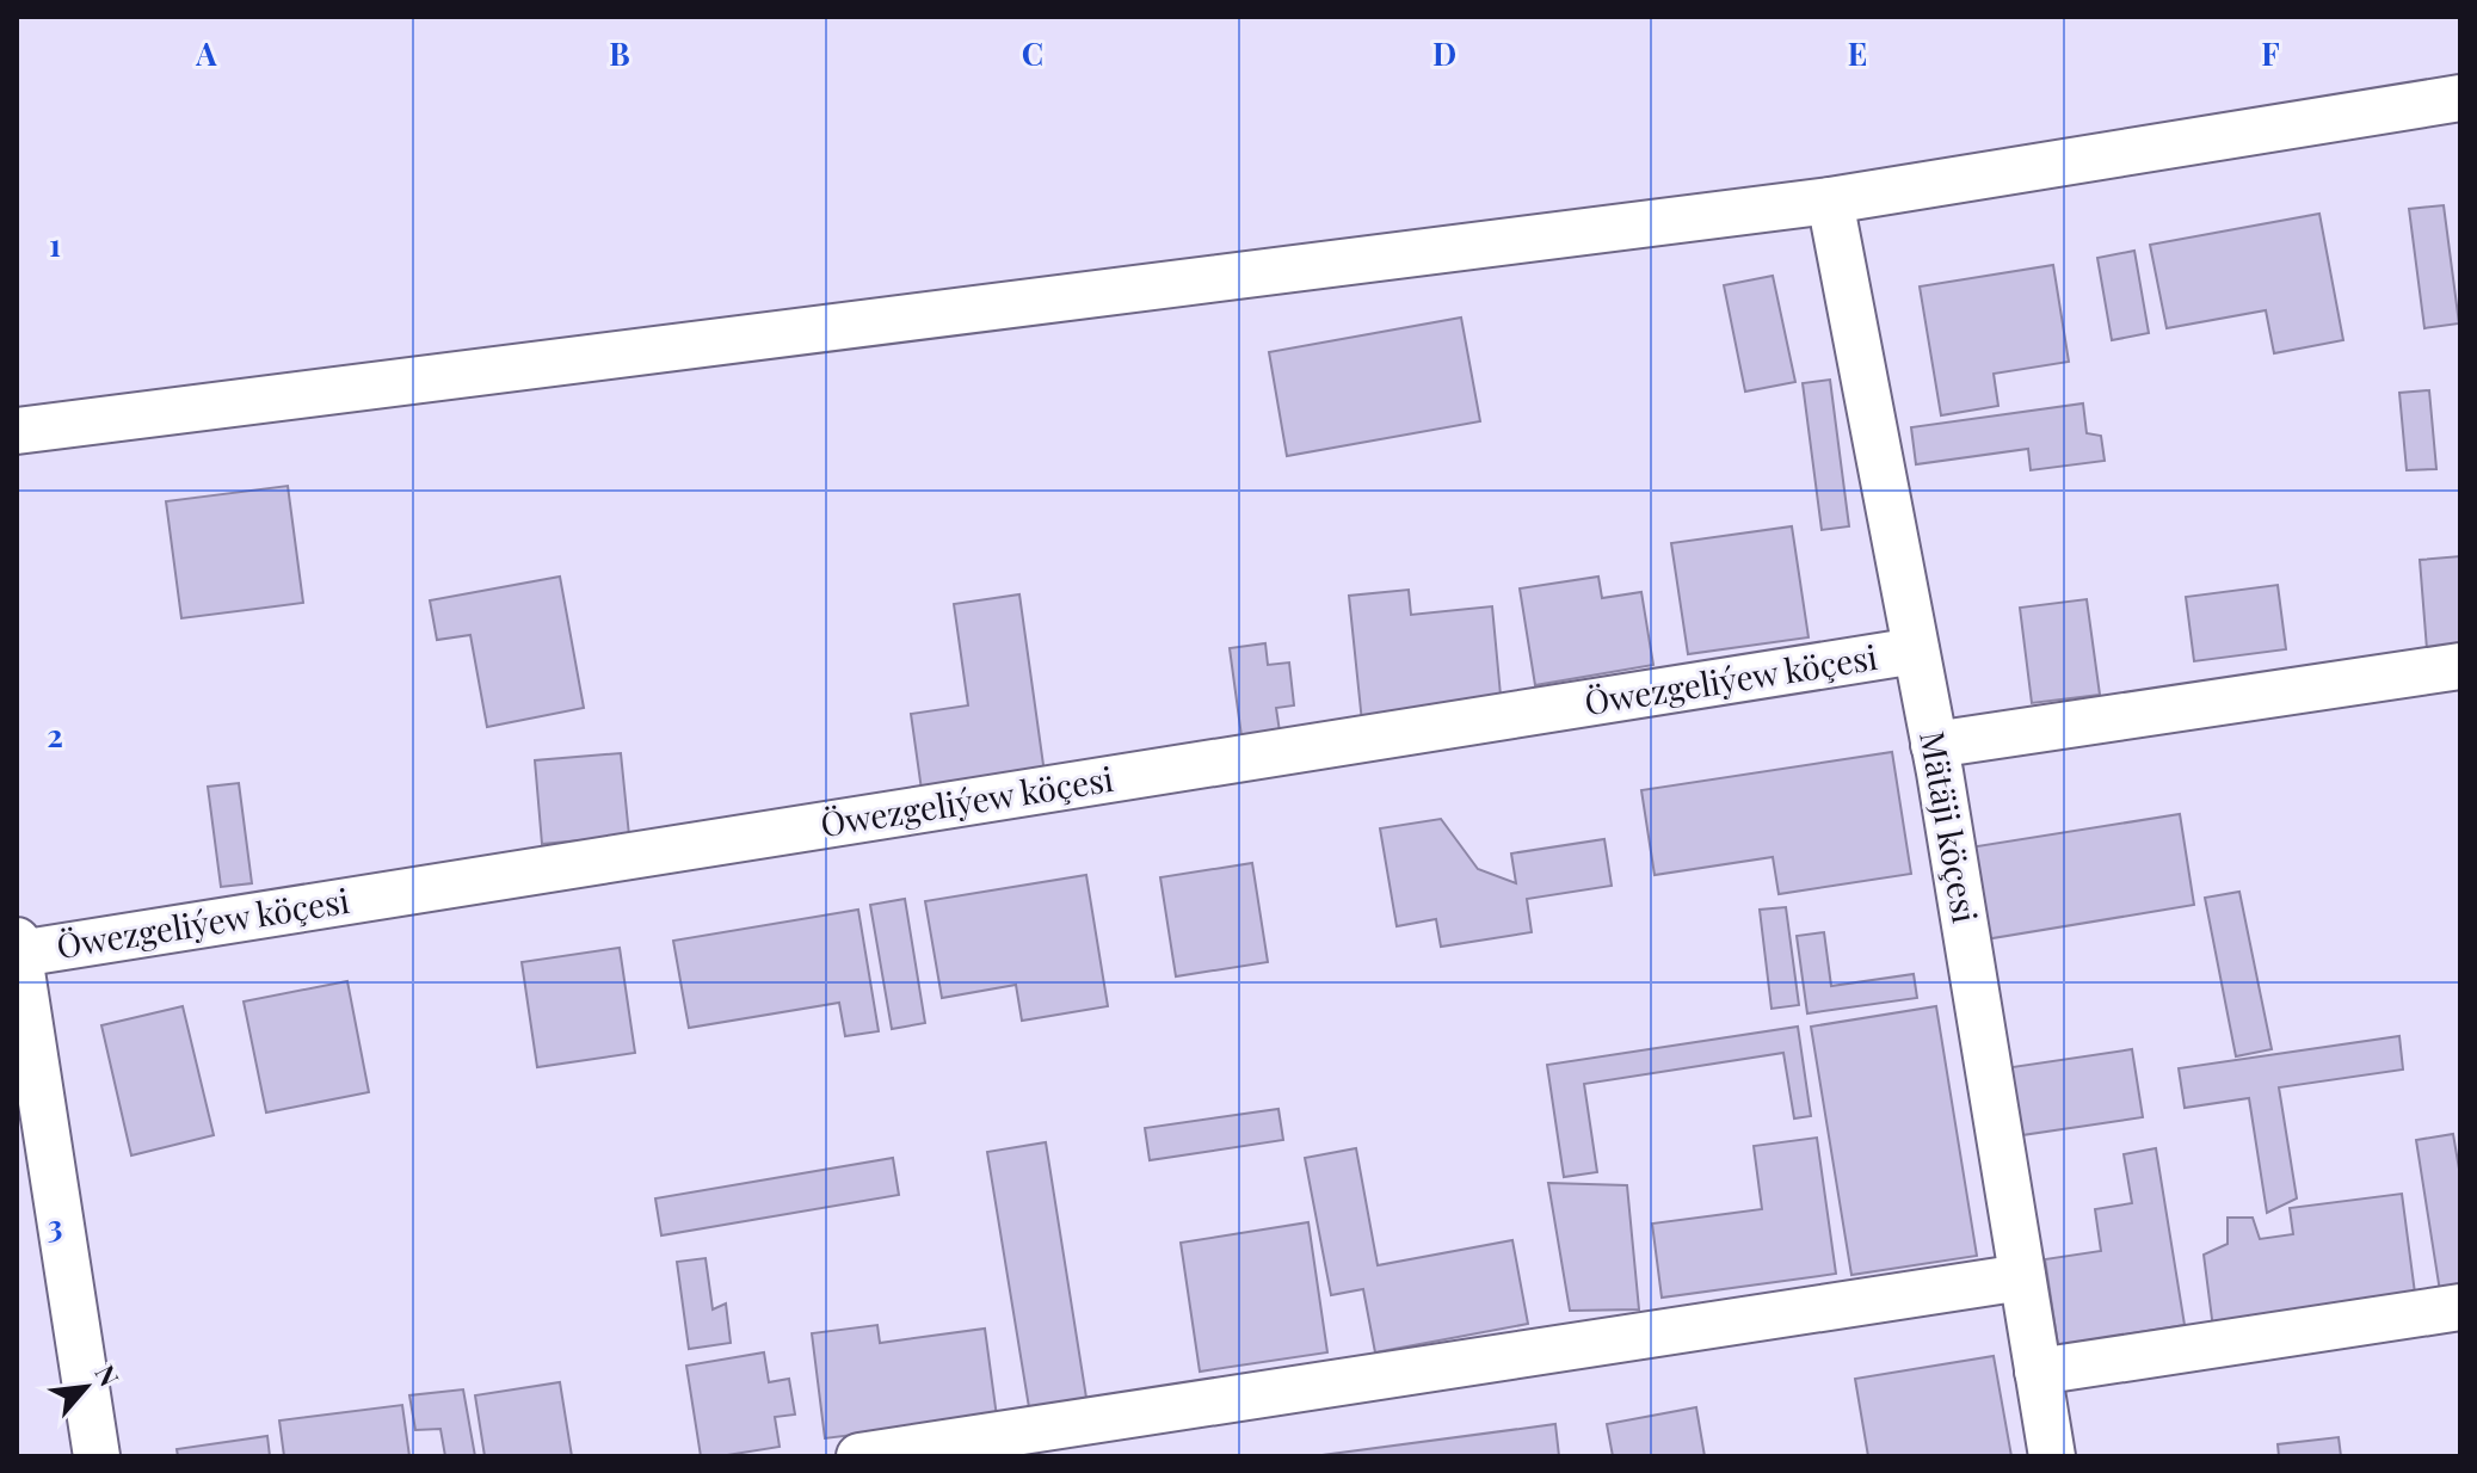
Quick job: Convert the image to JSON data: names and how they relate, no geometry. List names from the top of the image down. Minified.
{"streets":{"street":["Öwezgeliýew köçesi","Mätäji köçesi"]},"crossings":[["Öwezgeliýew köçesi","Mätäji köçesi"]],"north":"top right","grid":{"columns":["A","B","C","D","E","F"],"rows":["1","2","3"]}}
